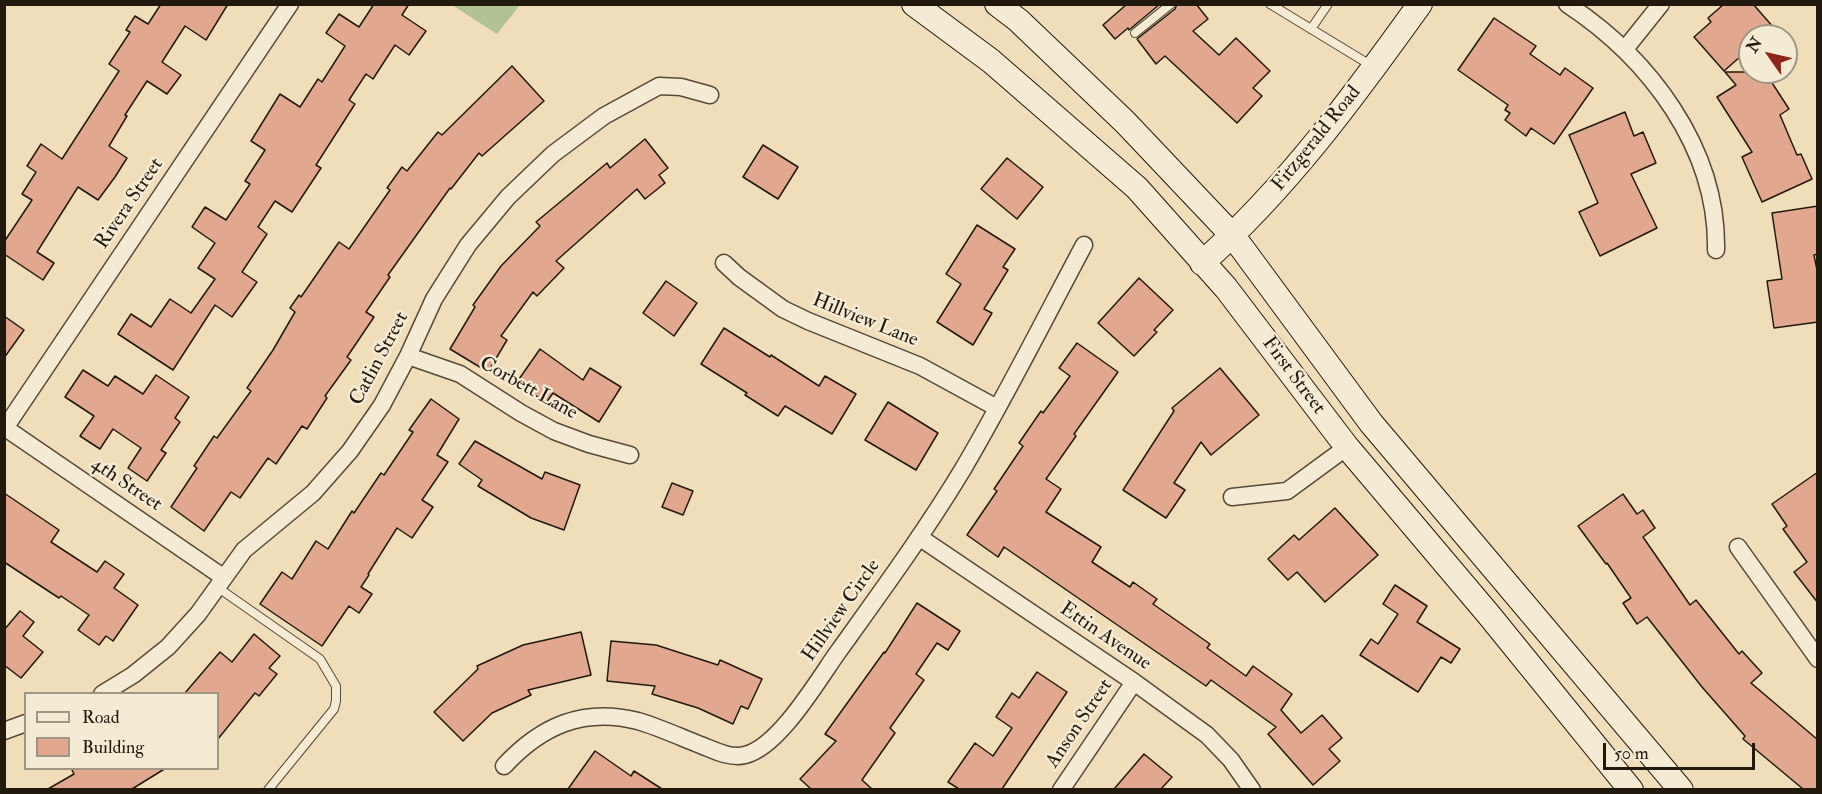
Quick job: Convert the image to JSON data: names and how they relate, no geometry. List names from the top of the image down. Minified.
{"streets":{"main road":["Fitzgerald Road","First Street"],"street":["Rivera Street","Hillview Lane","Catlin Street","Corbett Lane","4th Street","Hillview Circle","Ettin Avenue","Anson Street"]},"crossings":[["Fitzgerald Road","First Street"],["Rivera Street","4th Street"],["Hillview Lane","Hillview Circle"],["Catlin Street","Corbett Lane"],["Catlin Street","4th Street"],["Hillview Circle","Ettin Avenue"],["Ettin Avenue","Anson Street"]],"legend":["Road","Building"],"scale_bar":"50 m","north":"top left"}
